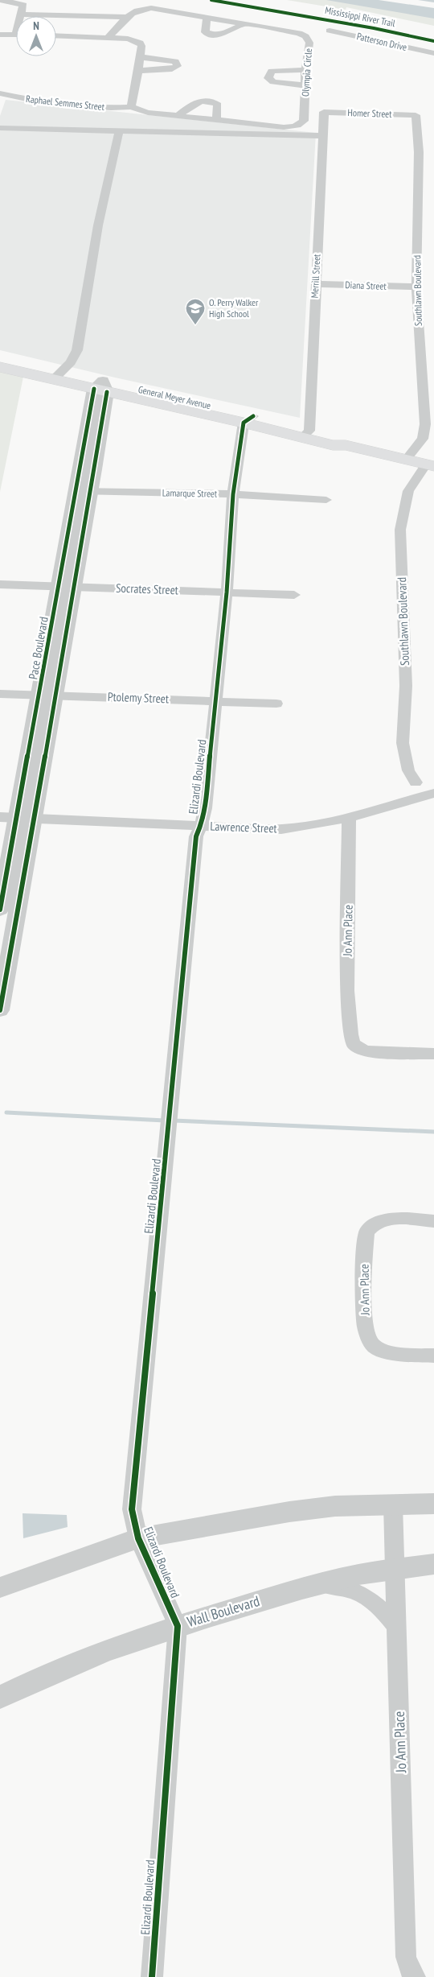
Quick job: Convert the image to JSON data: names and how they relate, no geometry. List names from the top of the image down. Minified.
{"streets":{"main road":["General Meyer Avenue"],"street":["Patterson Drive","Olympia Circle","Raphael Semmes Street","Homer Street","Merrill Street","Diana Street","Southlawn Boulevard","Lamarque Street","Socrates Street","Pace Boulevard","Ptolemy Street","Elizardi Boulevard","Lawrence Street","Jo Ann Place","Wall Boulevard"],"cycle path":["Mississippi River Trail"]},"crossings":[["Olympia Circle","Raphael Semmes Street"],["Homer Street","Merrill Street"],["Homer Street","Southlawn Boulevard"],["Merrill Street","Diana Street"],["Merrill Street","General Meyer Avenue"],["Diana Street","Southlawn Boulevard"],["Southlawn Boulevard","General Meyer Avenue"],["General Meyer Avenue","Pace Boulevard"],["General Meyer Avenue","Elizardi Boulevard"],["Lamarque Street","Pace Boulevard"],["Lamarque Street","Elizardi Boulevard"],["Socrates Street","Pace Boulevard"],["Socrates Street","Elizardi Boulevard"],["Pace Boulevard","Ptolemy Street"],["Pace Boulevard","Lawrence Street"],["Ptolemy Street","Elizardi Boulevard"],["Elizardi Boulevard","Lawrence Street"],["Elizardi Boulevard","Wall Boulevard"],["Lawrence Street","Jo Ann Place"],["Jo Ann Place","Wall Boulevard"]],"places":{"school or university":["O. Perry Walker High School"]},"north":"top"}
